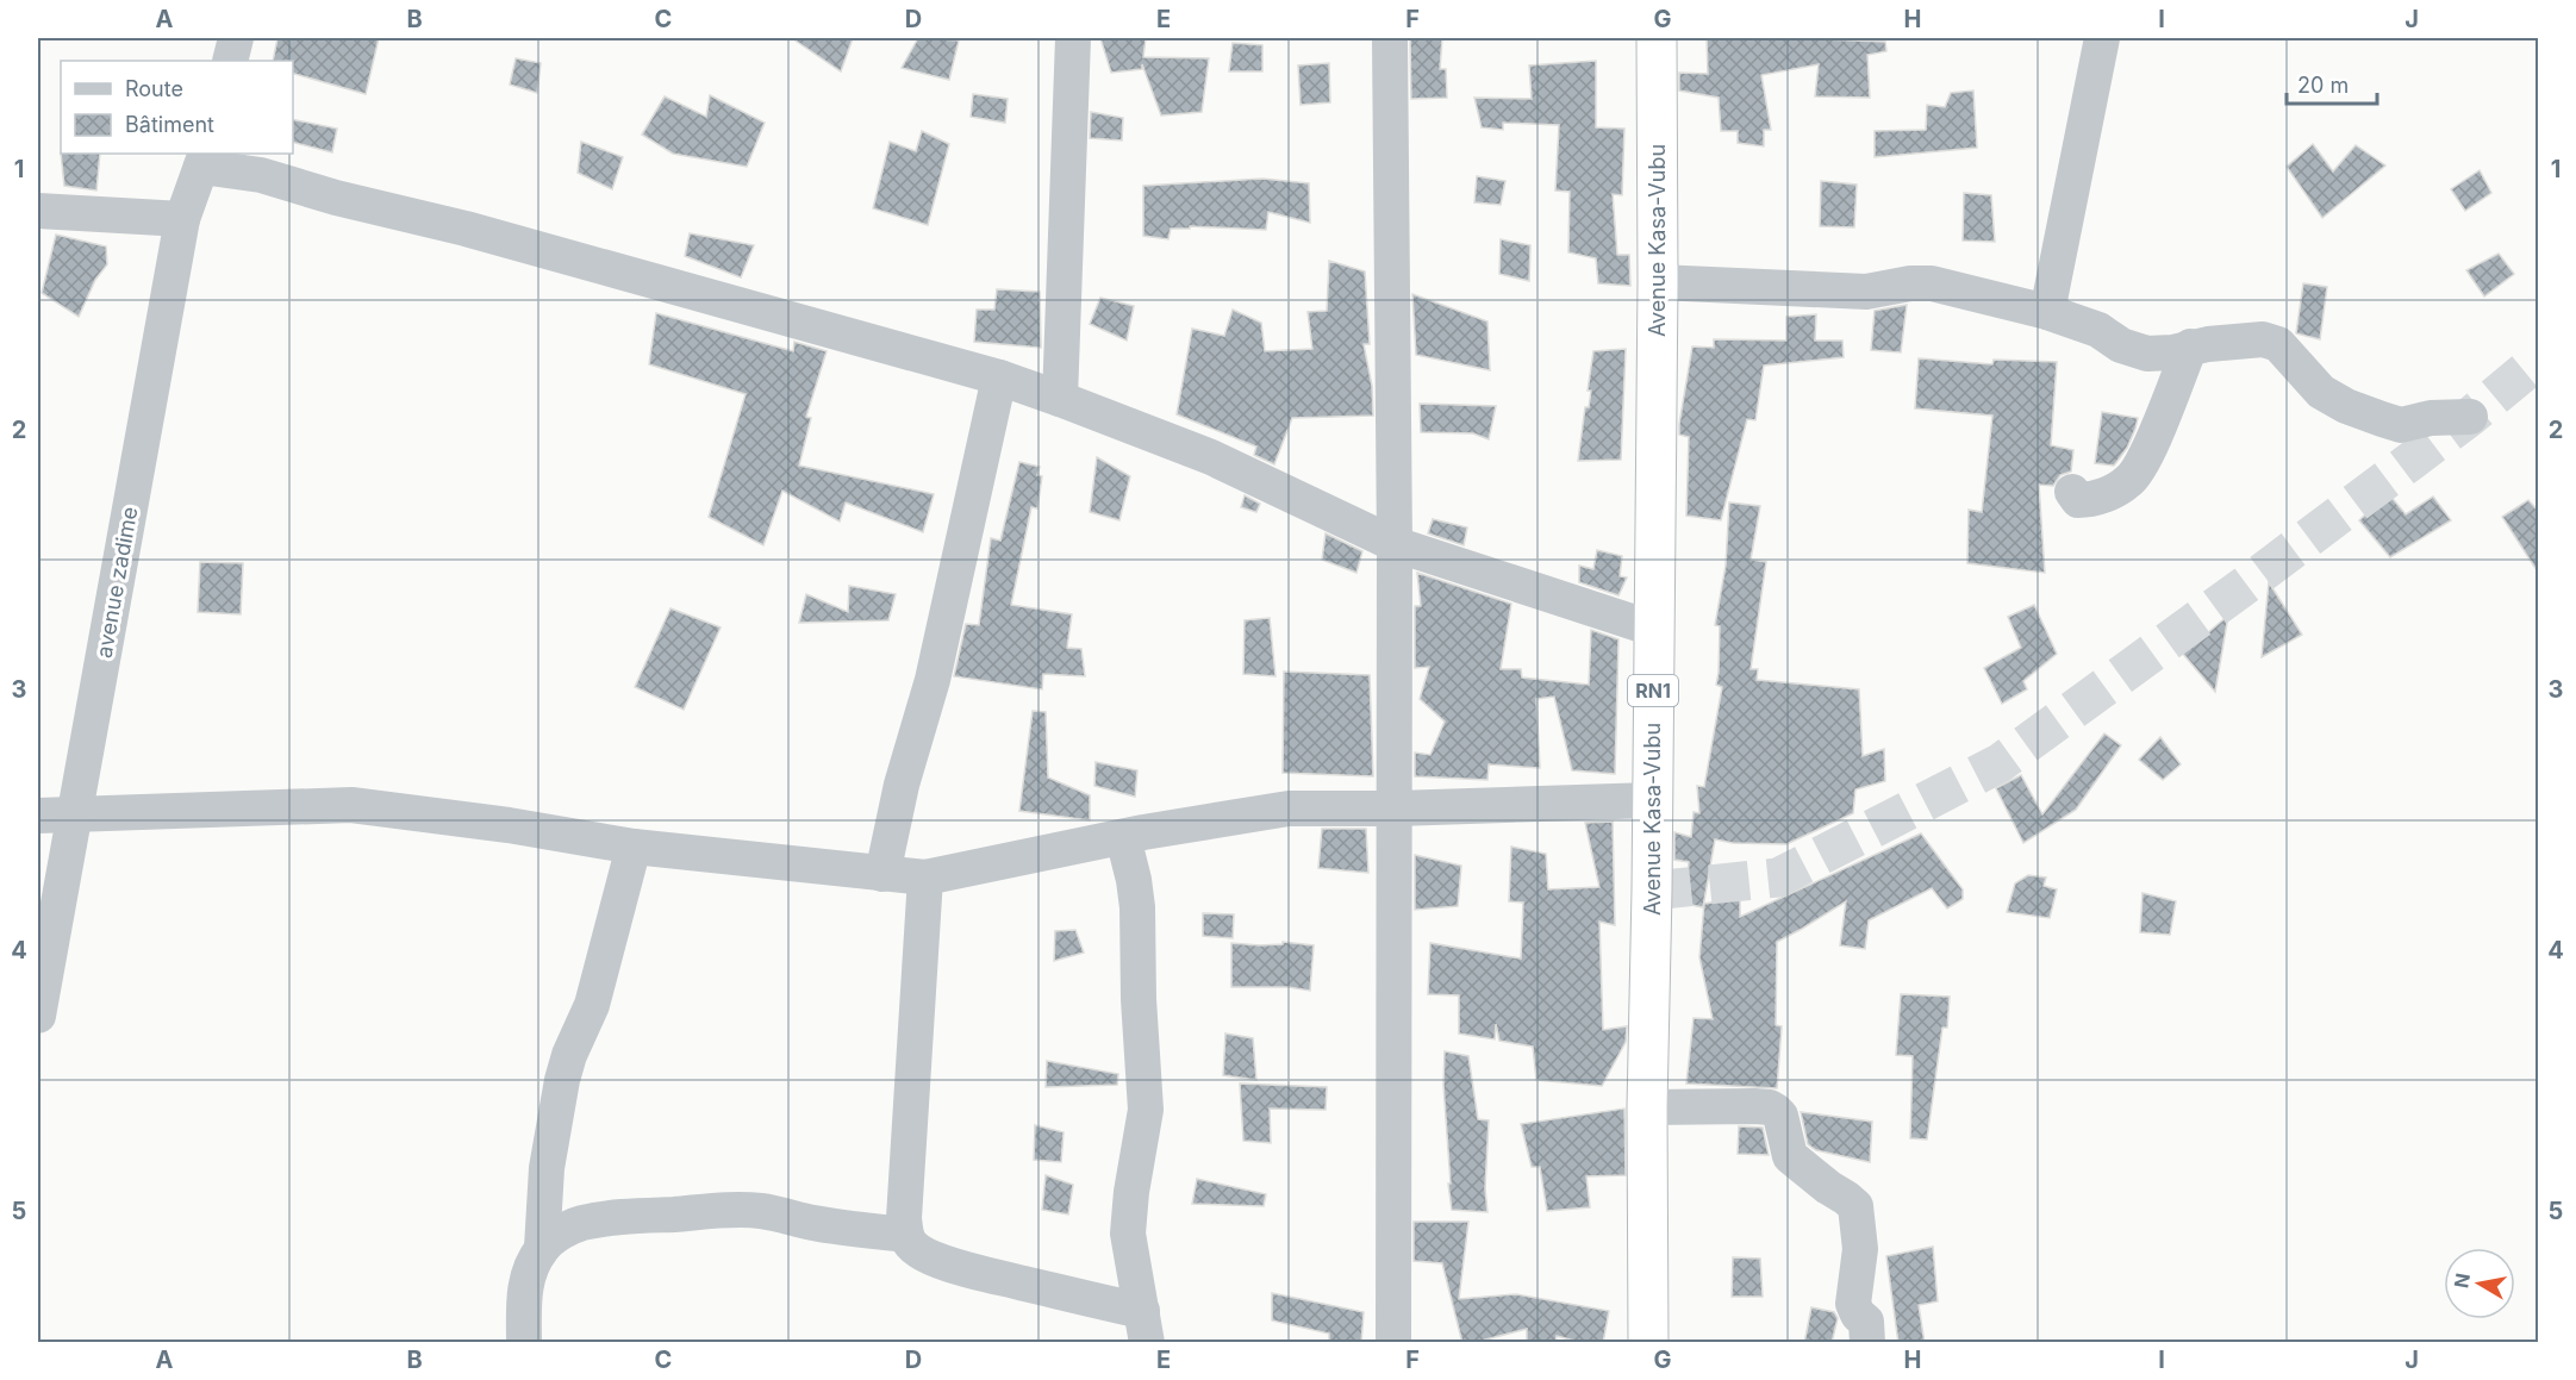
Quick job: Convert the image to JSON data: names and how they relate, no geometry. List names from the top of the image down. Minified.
{"streets":{"highway":["Avenue Kasa-Vubu","RN1"],"street":["avenue zadime"]},"legend":["Route","Bâtiment"],"scale_bar":"20 m","north":"left","grid":{"columns":["A","B","C","D","E","F","G","H","I","J"],"rows":["1","2","3","4","5"]}}
